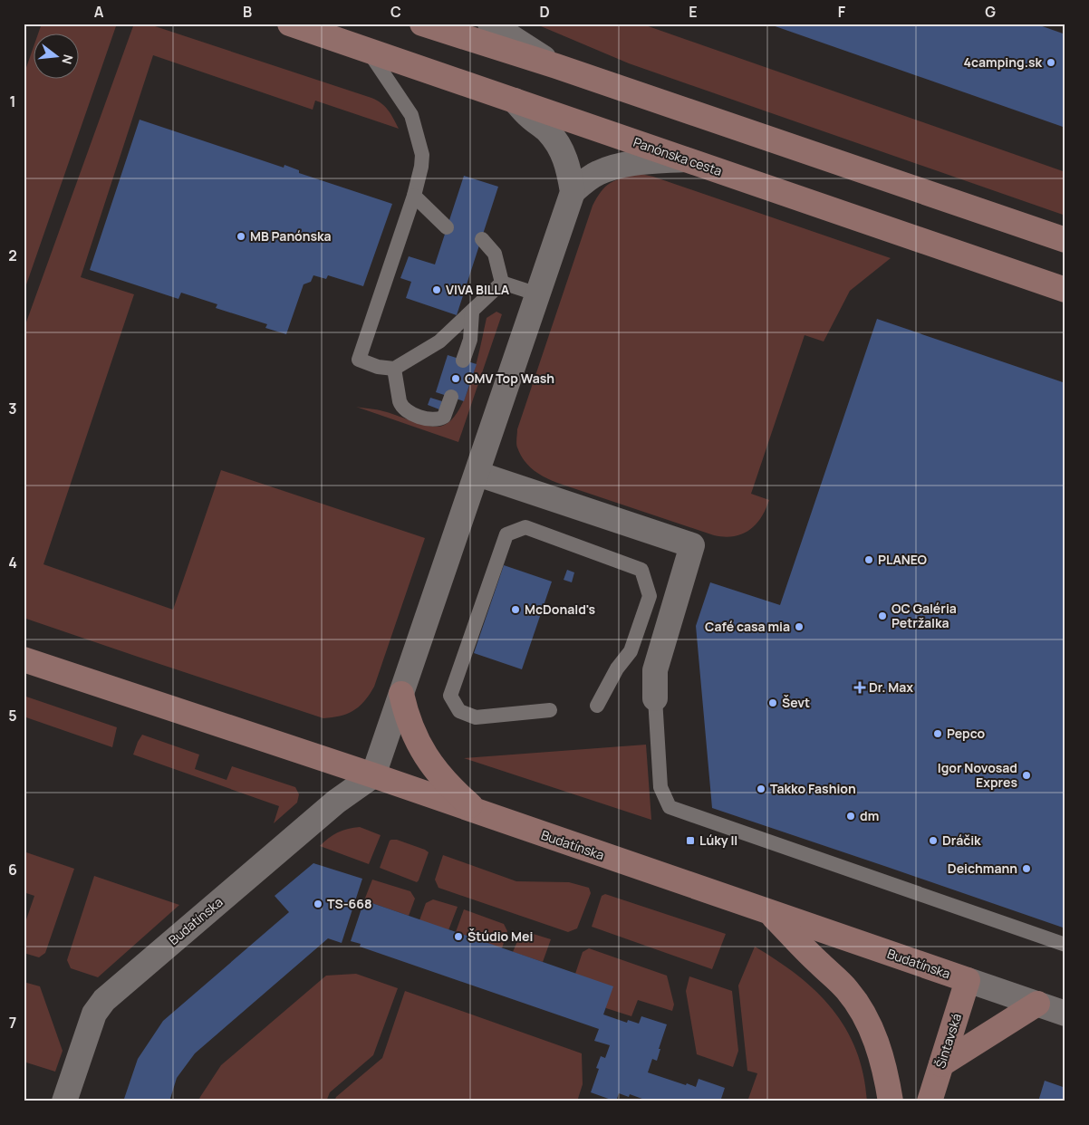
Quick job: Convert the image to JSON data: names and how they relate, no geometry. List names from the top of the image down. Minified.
{"streets":{"street":["Panónska cesta","Budatínska","Šintavská"]},"crossings":[["Budatínska","Šintavská"]],"places":{"other":["4camping.sk","MB Panónska","VIVA BILLA","OMV Top Wash","PLANEO","McDonald's","OC Galéria Petržalka","Café casa mia","Ševt","Pepco","Igor Novosad Expres","Takko Fashion","dm","Dráčik","Deichmann","TS-668","Štúdio Mei"],"health":["Dr. Max"],"transit":["Lúky II"]},"north":"right","grid":{"columns":["A","B","C","D","E","F","G"],"rows":["1","2","3","4","5","6","7"]}}
